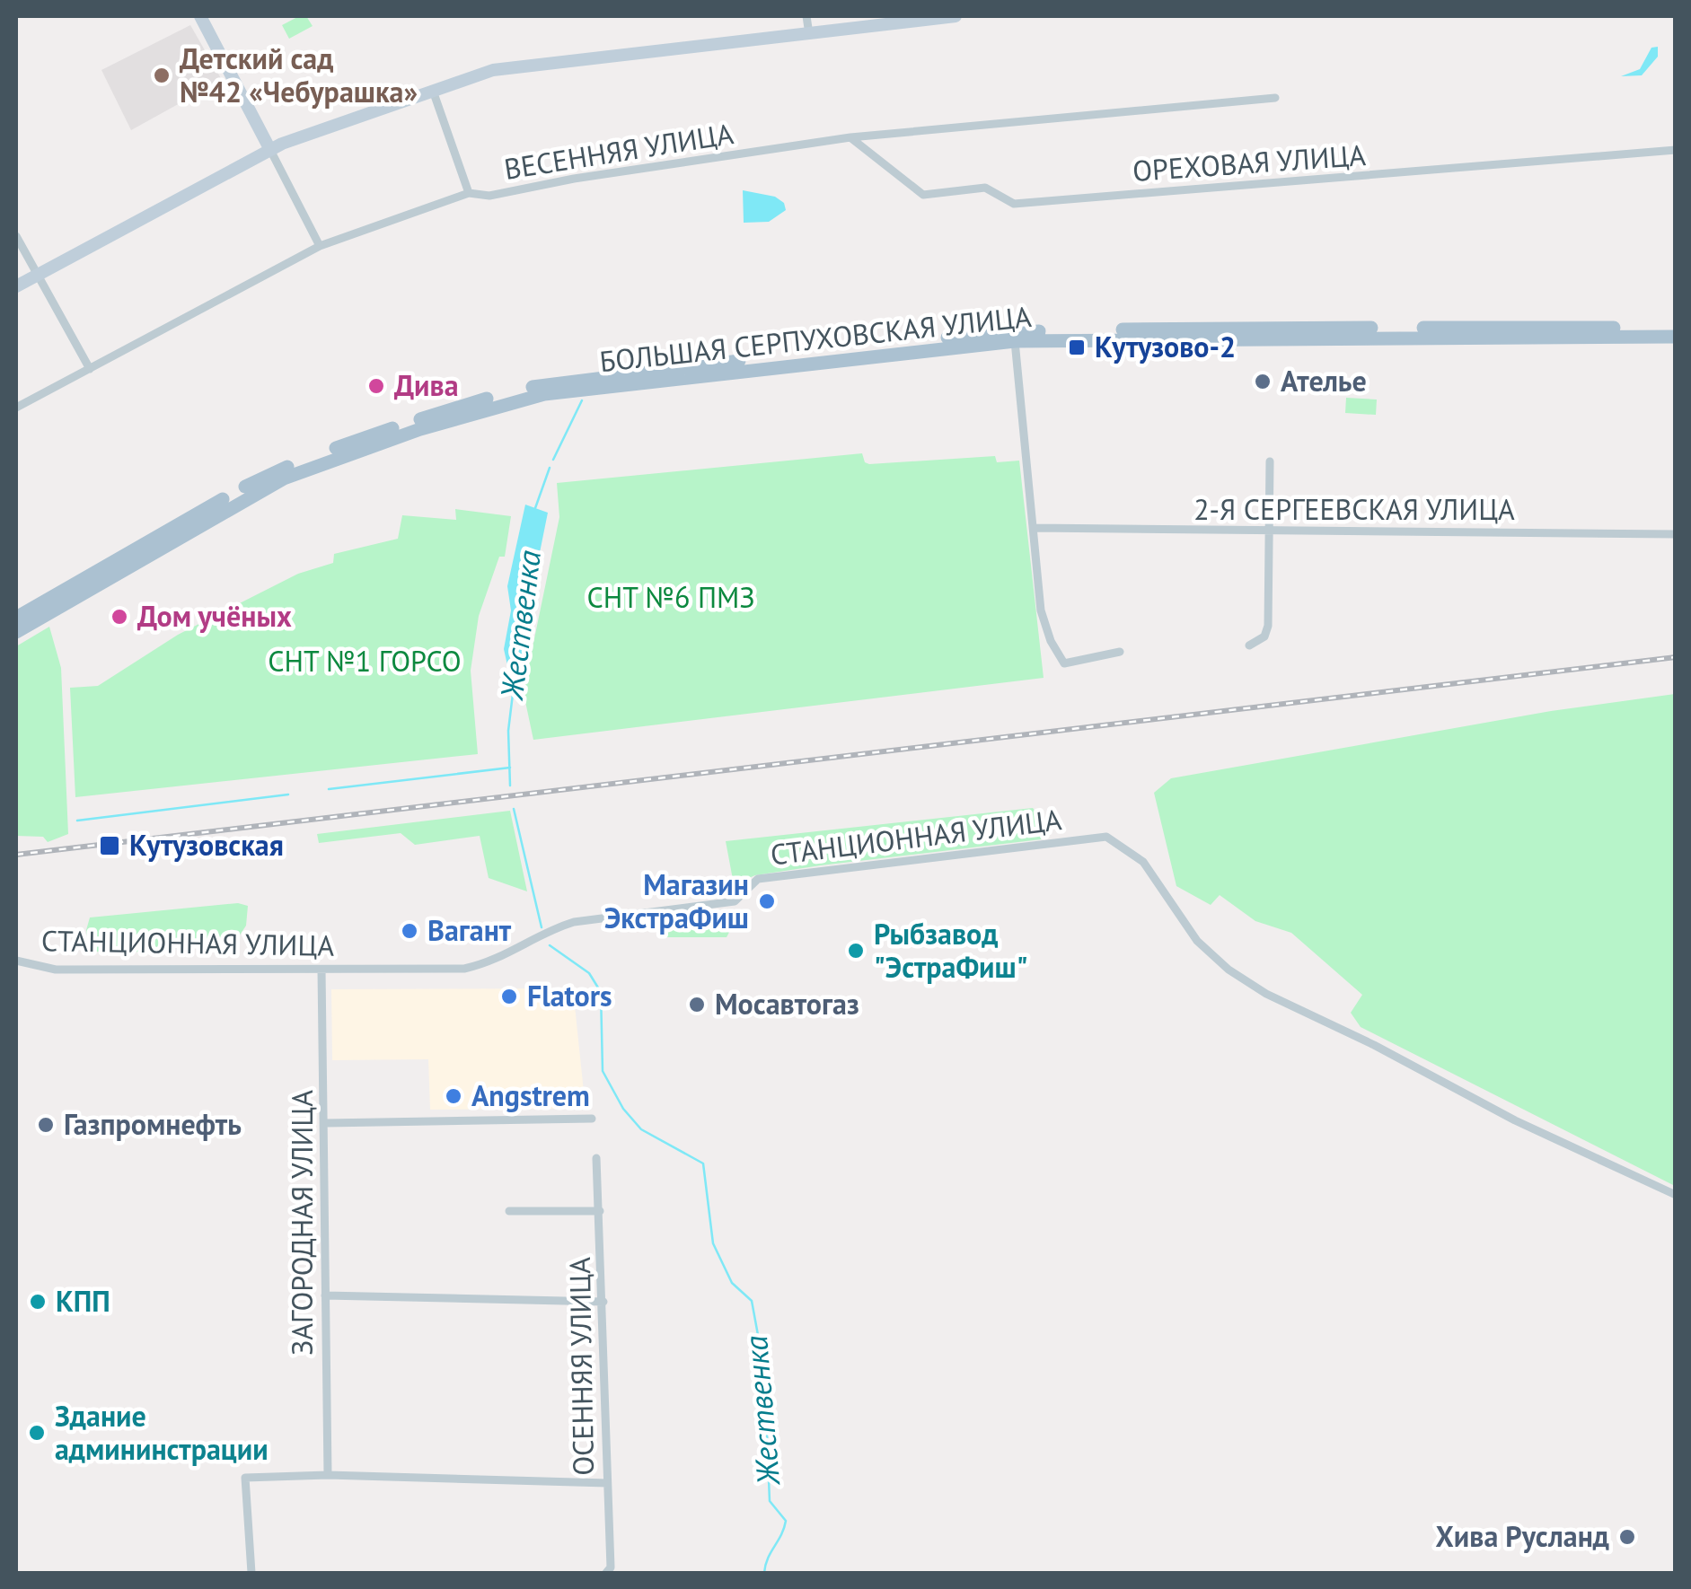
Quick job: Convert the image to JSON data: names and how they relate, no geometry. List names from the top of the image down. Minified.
{"streets":{"main road":["БОЛЬШАЯ СЕРПУХОВСКАЯ УЛИЦА"],"street":["ВЕСЕННЯЯ УЛИЦА","ОРЕХОВАЯ УЛИЦА","2-Я СЕРГЕЕВСКАЯ УЛИЦА","СТАНЦИОННАЯ УЛИЦА","ЗАГОРОДНАЯ УЛИЦА","ОСЕННЯЯ УЛИЦА"]},"crossings":[["ВЕСЕННЯЯ УЛИЦА","ОРЕХОВАЯ УЛИЦА"],["СТАНЦИОННАЯ УЛИЦА","ЗАГОРОДНАЯ УЛИЦА"]],"water":["Жественка"],"parks":["СНТ №6 ПМЗ","СНТ №1 ГОРСО"],"places":{"other":["Детский сад №42 «Чебурашка»","Ателье","Дива","Дом учёных","Магазин ЭкстраФиш","Вагант","Рыбзавод \"ЭстраФиш\"","Flators","Мосавтогаз","Angstrem","Газпромнефть","КПП","Здание админинстрации","Хива Русланд"],"transit":["Кутузово-2","Кутузовская"]}}
